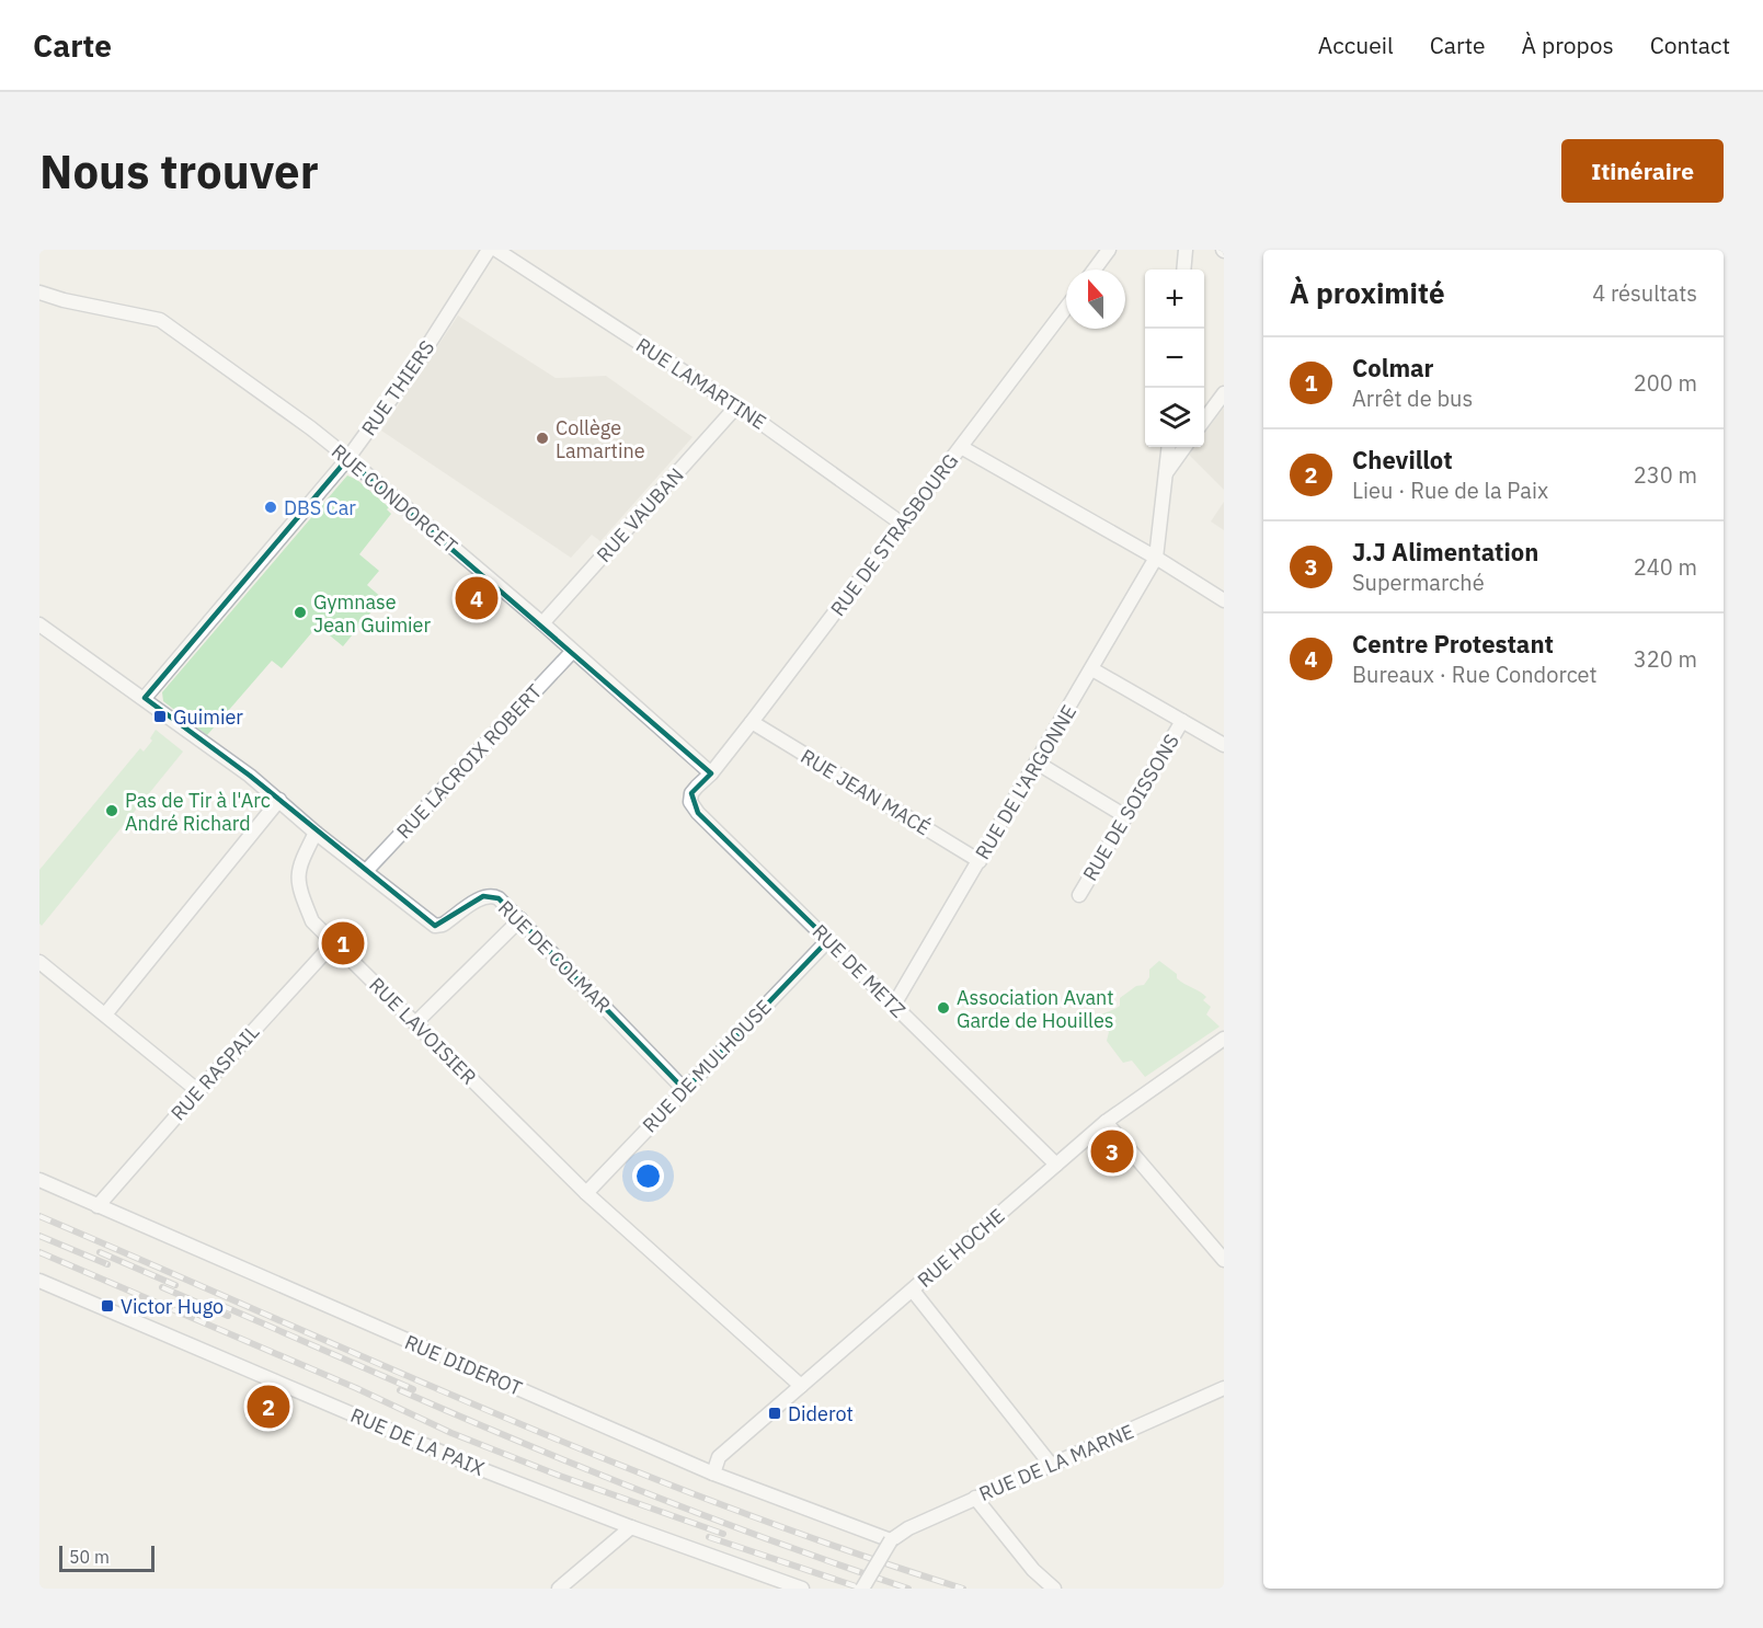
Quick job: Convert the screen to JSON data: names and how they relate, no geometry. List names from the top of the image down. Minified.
{"streets":{"street":["RUE LAMARTINE","RUE THIERS","RUE CONDORCET","RUE VAUBAN","RUE DE STRASBOURG","RUE LACROIX ROBERT","RUE DE L'ARGONNE","RUE JEAN MACÉ","RUE DE SOISSONS","RUE DE COLMAR","RUE DE METZ","RUE LAVOISIER","RUE DE MULHOUSE","RUE RASPAIL","RUE HOCHE","RUE DIDEROT","RUE DE LA PAIX","RUE DE LA MARNE"]},"crossings":[["RUE LAMARTINE","RUE VAUBAN"],["RUE LAMARTINE","RUE DE STRASBOURG"],["RUE THIERS","RUE CONDORCET"],["RUE CONDORCET","RUE VAUBAN"],["RUE CONDORCET","RUE DE STRASBOURG"],["RUE CONDORCET","RUE LACROIX ROBERT"],["RUE CONDORCET","RUE DE METZ"],["RUE DE STRASBOURG","RUE JEAN MACÉ"],["RUE DE STRASBOURG","RUE DE METZ"],["RUE LACROIX ROBERT","RUE DE COLMAR"],["RUE DE L'ARGONNE","RUE JEAN MACÉ"],["RUE DE L'ARGONNE","RUE DE METZ"],["RUE DE COLMAR","RUE LAVOISIER"],["RUE DE COLMAR","RUE DE MULHOUSE"],["RUE DE METZ","RUE DE MULHOUSE"],["RUE DE METZ","RUE HOCHE"],["RUE LAVOISIER","RUE DE MULHOUSE"],["RUE LAVOISIER","RUE RASPAIL"],["RUE LAVOISIER","RUE HOCHE"],["RUE RASPAIL","RUE DIDEROT"],["RUE HOCHE","RUE DIDEROT"],["RUE DIDEROT","RUE DE LA MARNE"]],"places":{"other":["Collège Lamartine","DBS Car","Gymnase Jean Guimier","Pas de Tir à l'Arc André Richard","Association Avant Garde de Houilles"],"transit":["Guimier","Victor Hugo","Diderot"]},"scale_bar":"50 m","north":"top","page":{"header":"Carte","nav":["Accueil","Carte","À propos","Contact"],"buttons":"Itinéraire","title":"Nous trouver","heading":["À proximité","4 résultats"],"map_buttons":["+","−"],"list":[{"mark":"1","name":"Colmar","note":"Arrêt de bus","value":"200 m"},{"mark":"2","name":"Chevillot","note":"Lieu · Rue de la Paix","value":"230 m"},{"mark":"3","name":"J.J Alimentation","note":"Supermarché","value":"240 m"},{"mark":"4","name":"Centre Protestant","note":"Bureaux · Rue Condorcet","value":"320 m"}],"pins":["4","1","3","2"],"scale":"50 m"}}
